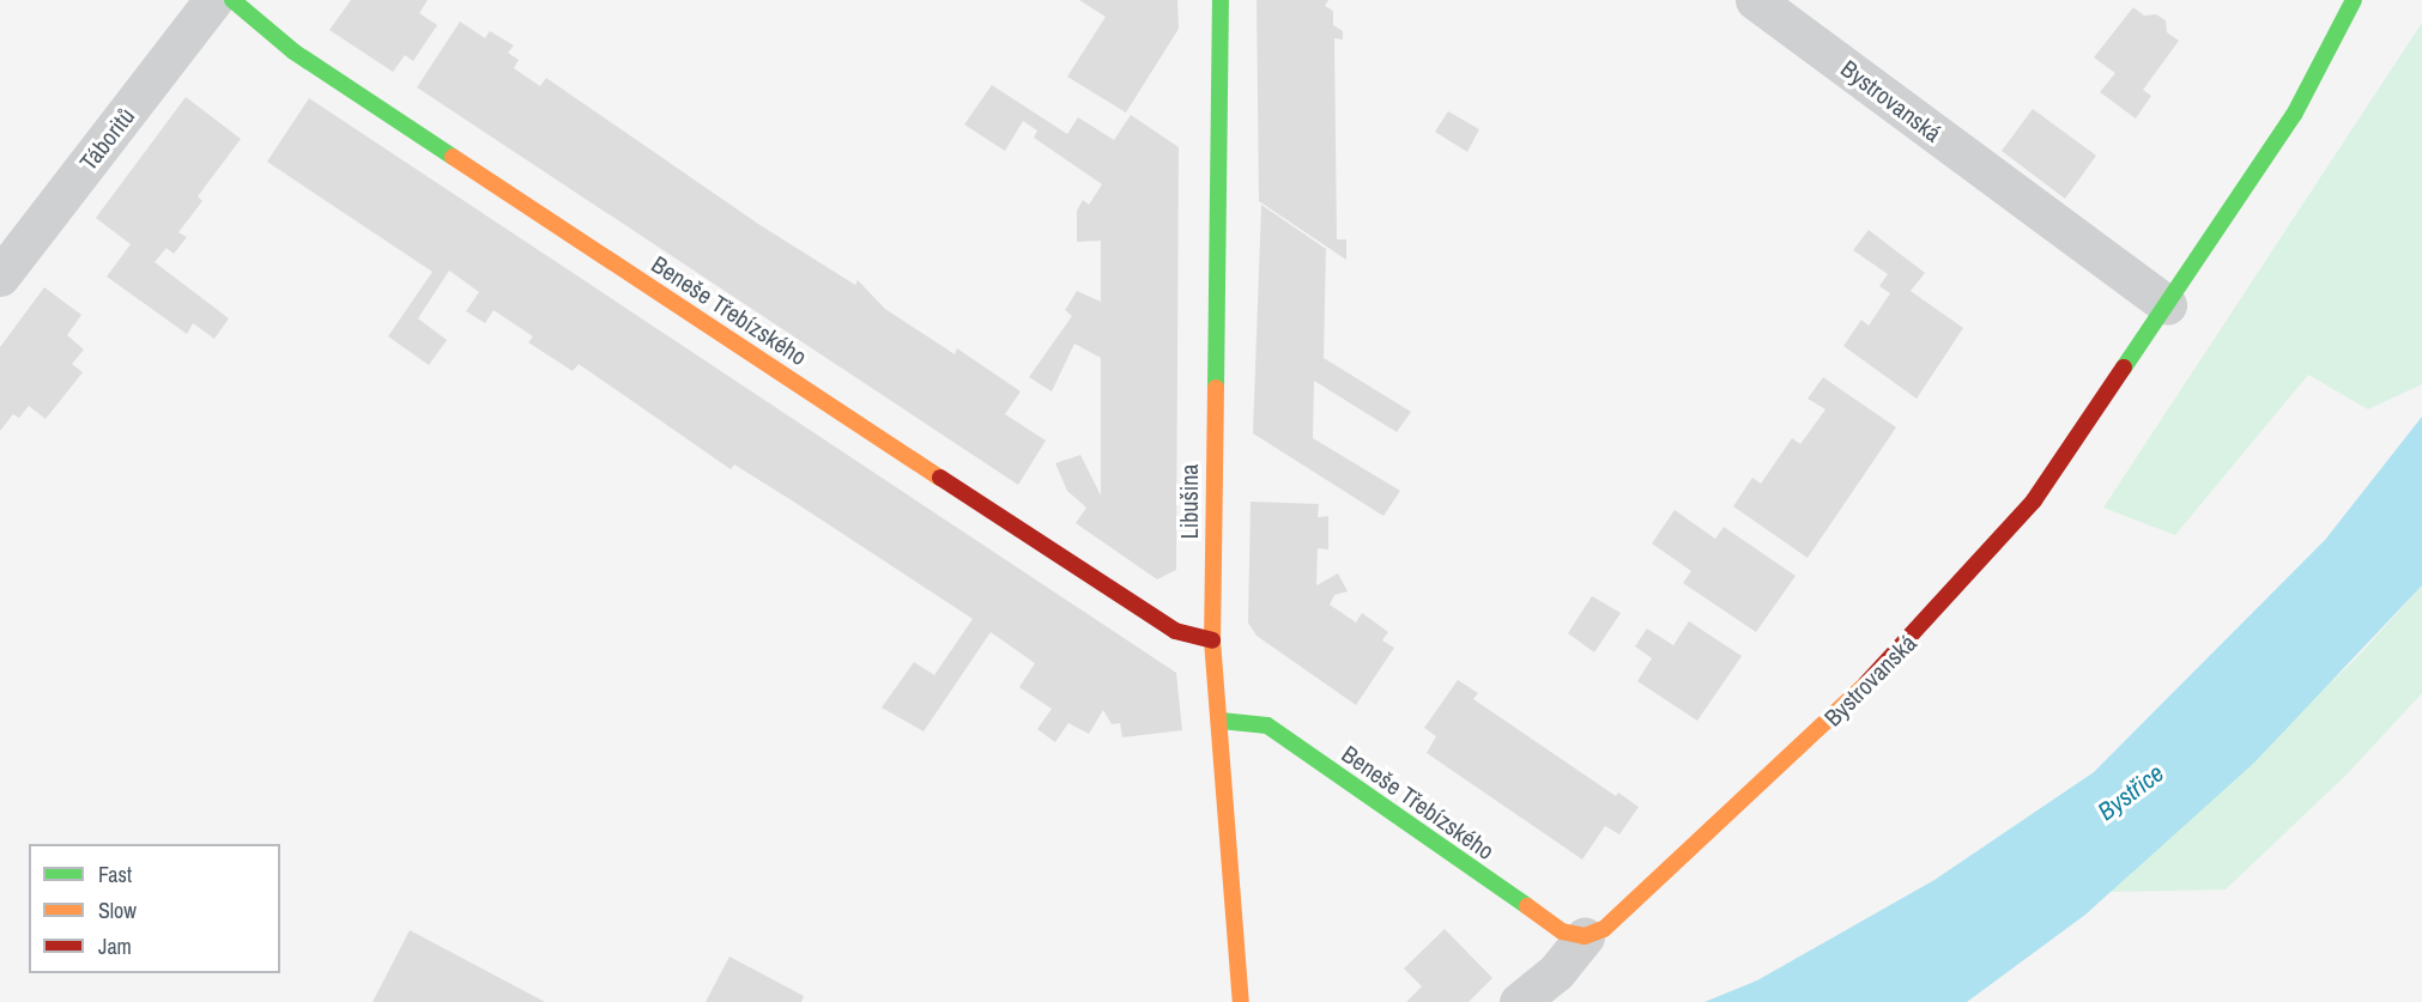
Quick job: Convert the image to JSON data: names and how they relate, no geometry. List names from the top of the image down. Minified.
{"streets":{"street":["Bystrovanská","Táboritů","Beneše Třebízského","Libušina"]},"crossings":[["Bystrovanská","Beneše Třebízského"],["Beneše Třebízského","Libušina"]],"water":["Bystřice"],"legend":["Fast","Slow","Jam"]}
